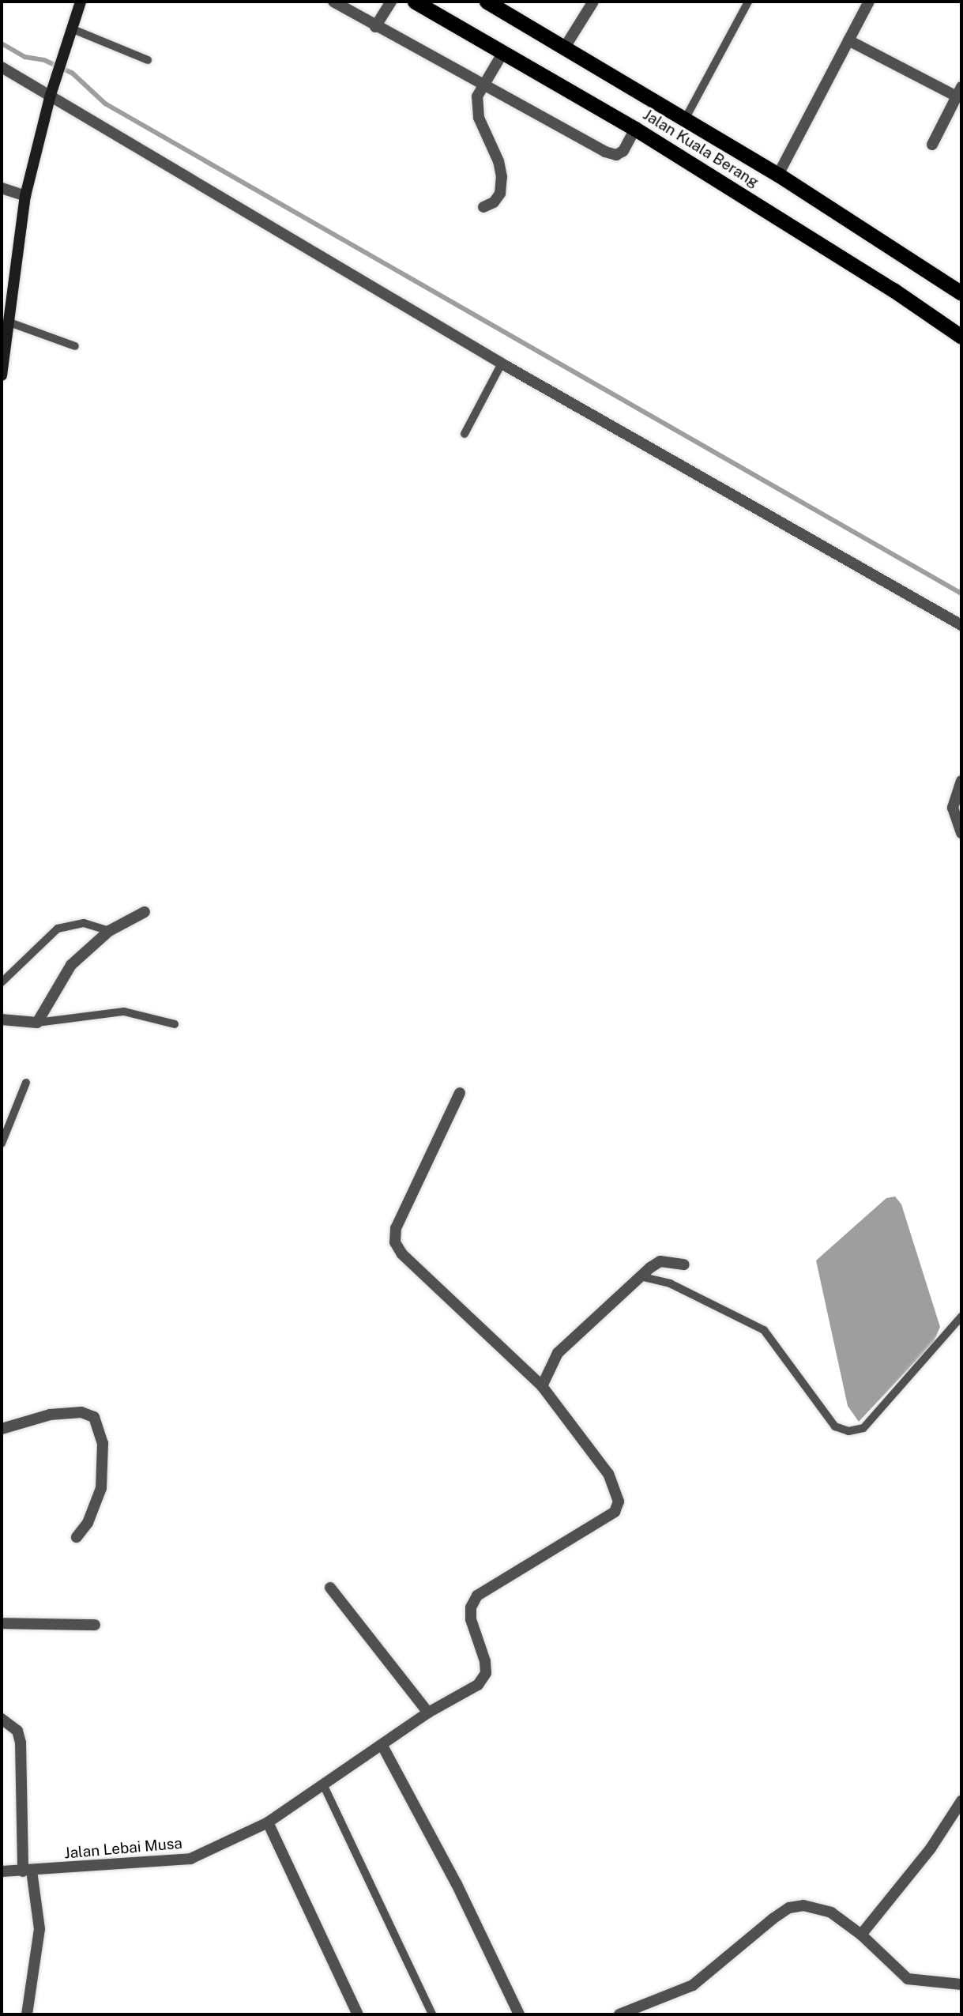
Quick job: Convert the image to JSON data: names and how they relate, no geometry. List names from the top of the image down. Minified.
{"streets":{"highway":["Jalan Kuala Berang"],"street":["Jalan Lebai Musa"]}}
